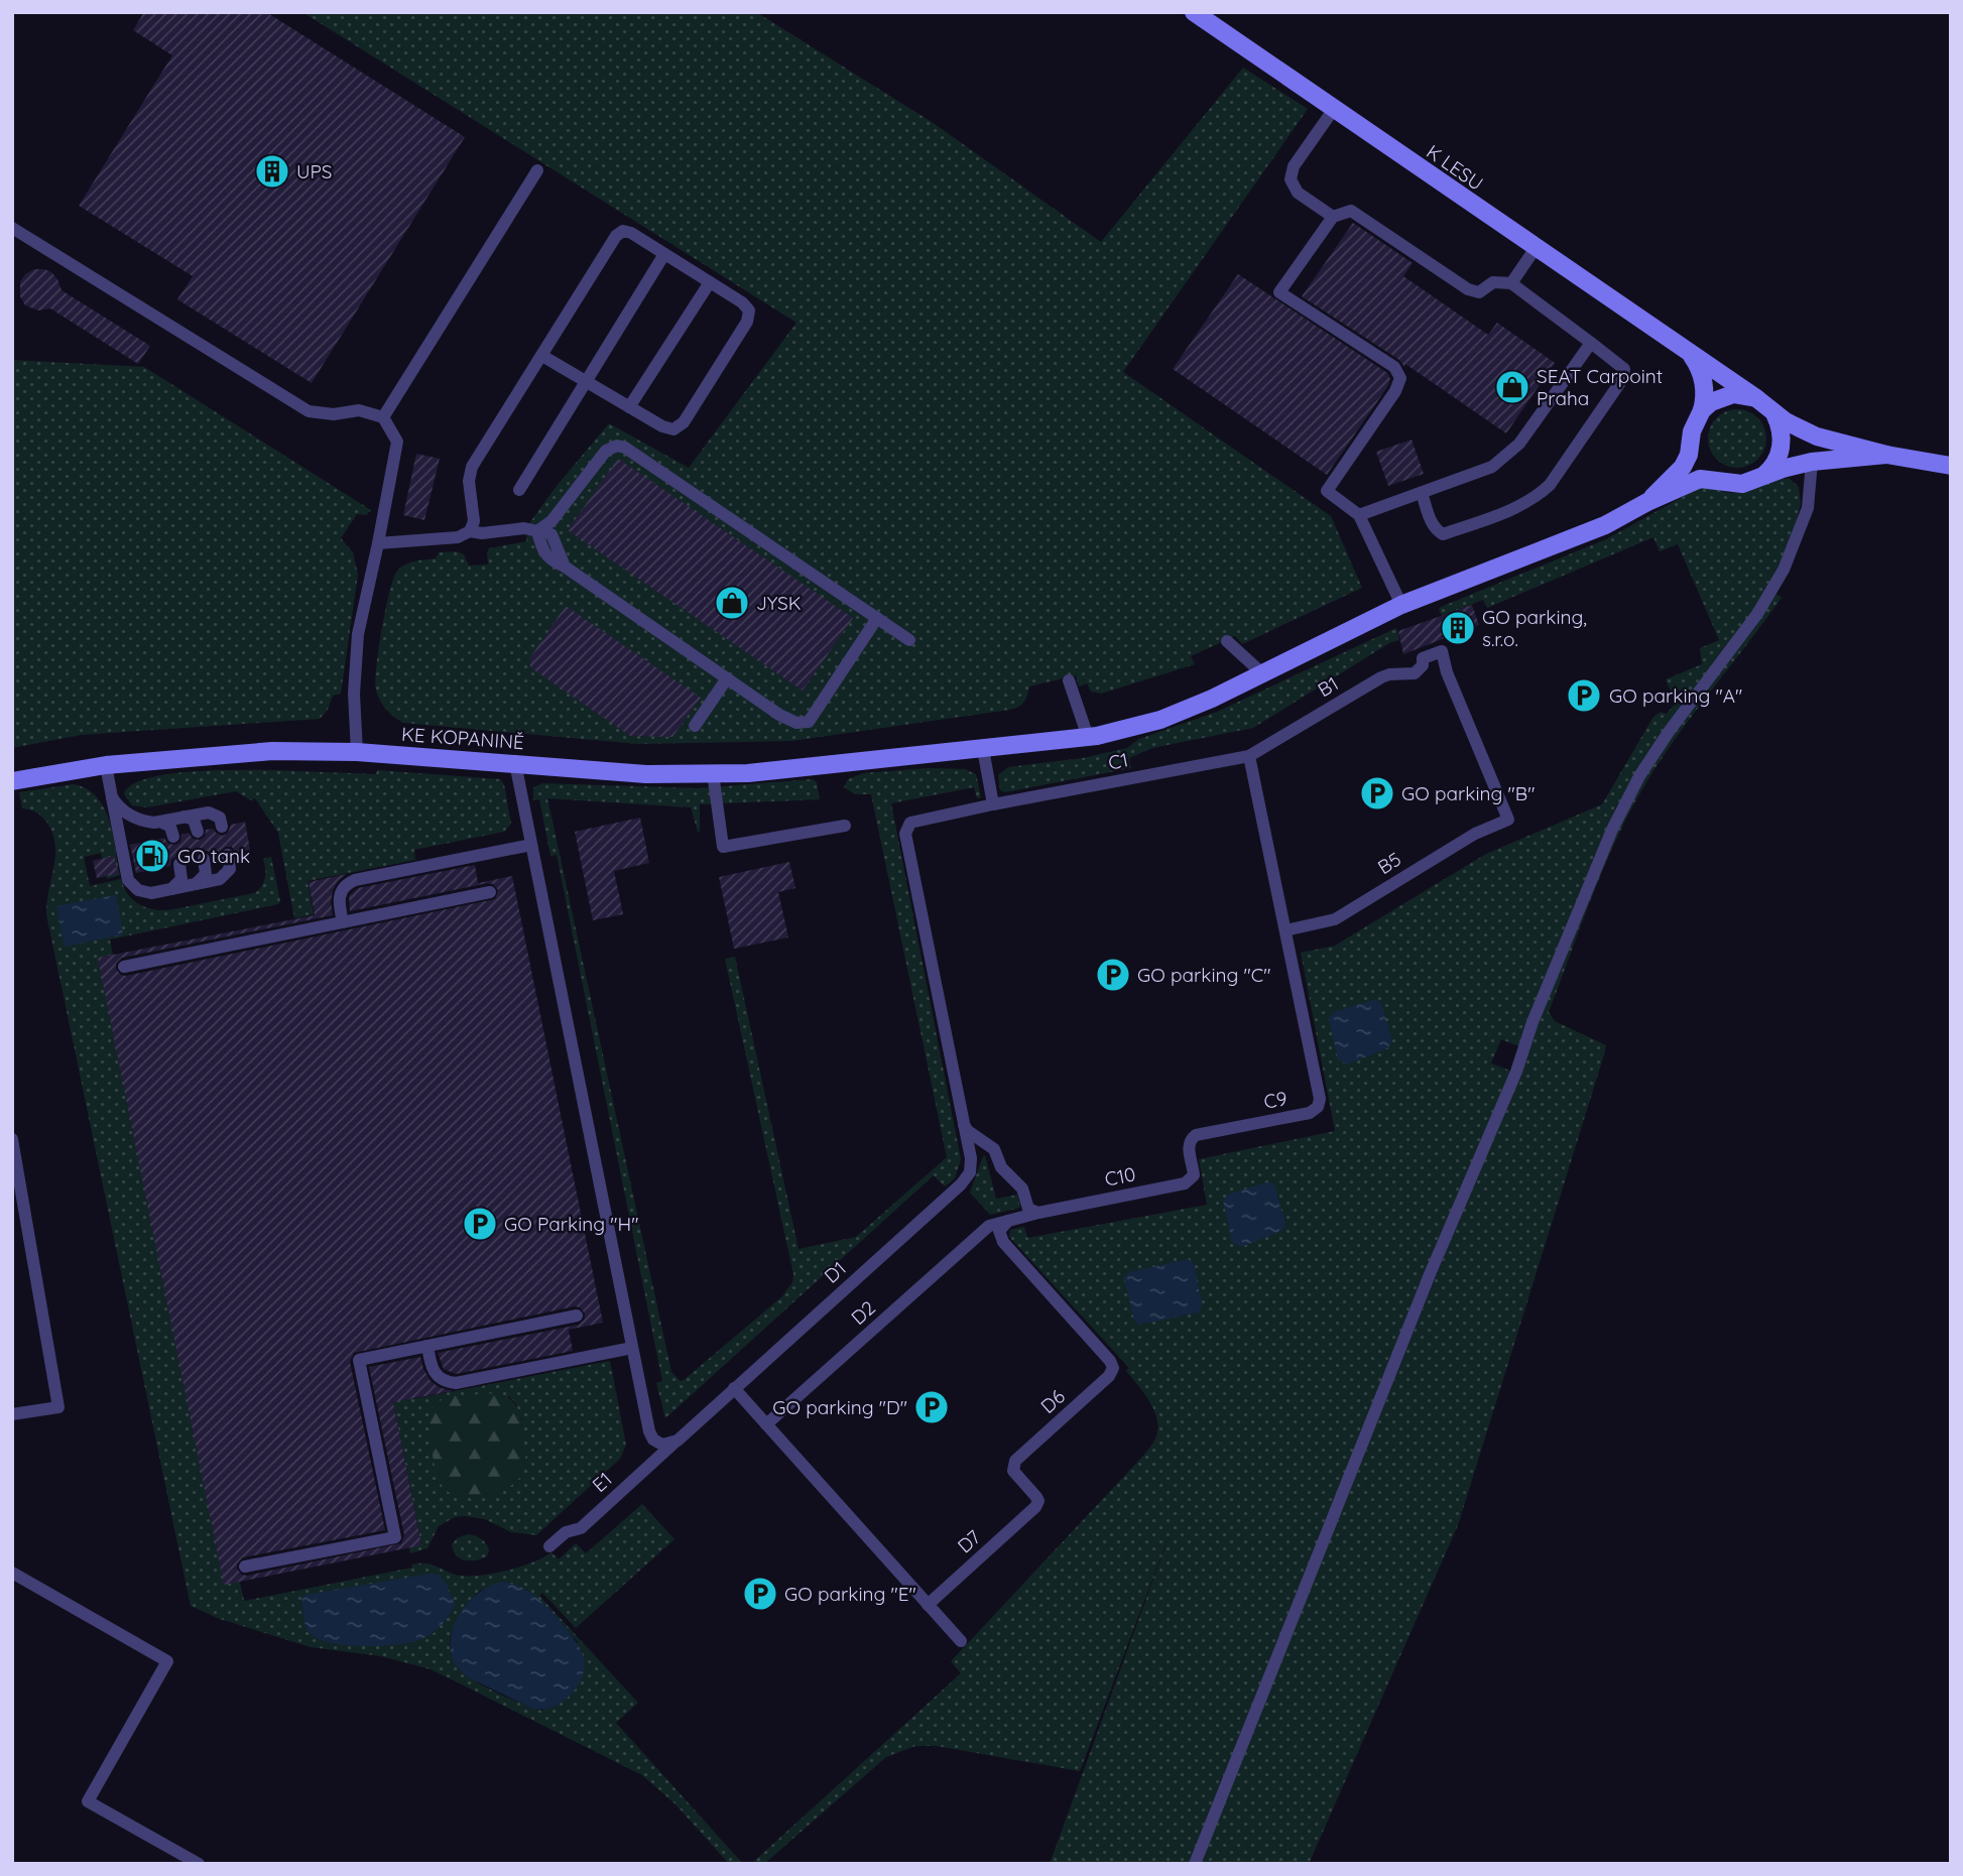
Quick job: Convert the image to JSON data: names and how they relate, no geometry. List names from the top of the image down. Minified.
{"streets":{"street":["K LESU","KE KOPANINĚ"],"lane":["B1","C1","B5","C9","C10","D1","D2","D6","E1","D7"]},"crossings":[["B1","C1"],["B1","B5"],["C1","D1"],["B5","C9"],["C9","C10"],["C10","D2"],["C10","D6"],["D1","E1"],["D6","D7"]],"places":{"building":["UPS","GO parking, s.r.o."],"shop":["SEAT Carpoint Praha","JYSK"],"parking":["GO parking \"A\"","GO parking \"B\"","GO parking \"C\"","GO Parking \"H\"","GO parking \"D\"","GO parking \"E\""],"fuel station":["GO tank"]}}
